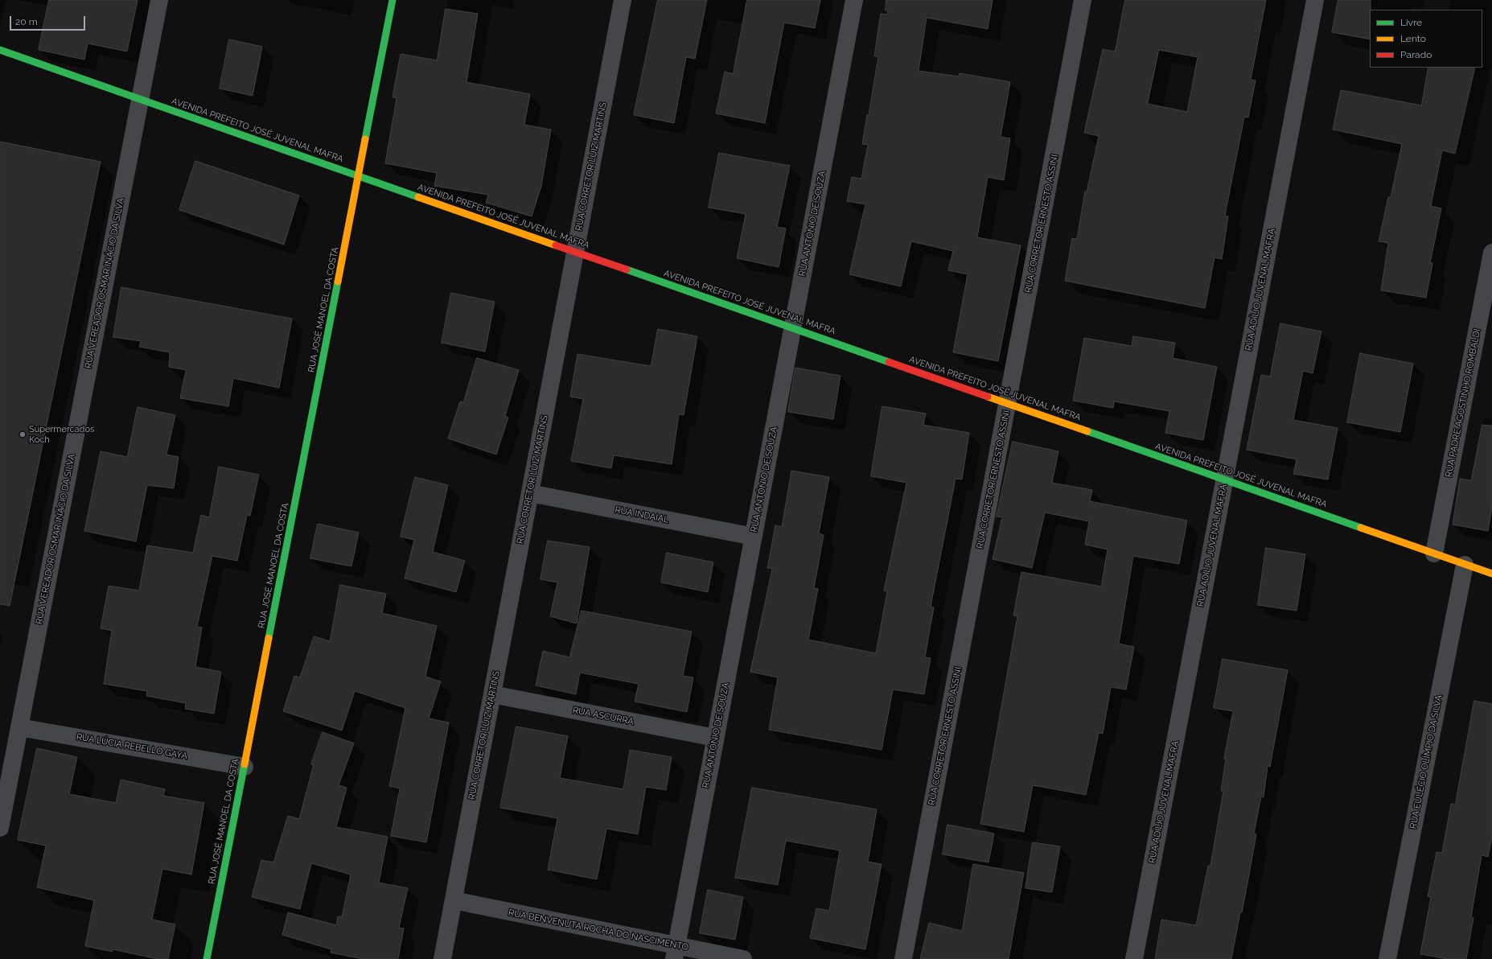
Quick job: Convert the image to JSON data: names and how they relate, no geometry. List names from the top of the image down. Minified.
{"streets":{"main road":["AVENIDA PREFEITO JOSÉ JUVENAL MAFRA","RUA JOSÉ MANOEL DA COSTA"],"street":["RUA CORRETOR LUIZ MARTINS","RUA ANTÔNIO DE SOUZA","RUA CORRETOR ERNESTO ASSINI","RUA VEREADOR OSMAR INÁCIO DA SILVA","RUA ADÍLIO JUVENAL MAFRA","RUA PADRE AGOSTINHO ROMBALDI","RUA INDAIAL","RUA ASCURRA","RUA LÚCIA REBELLO GAYA","RUA EULÉCIO OLÍMPIO DA SILVA","RUA BENVENUTA ROCHA DO NASCIMENTO"]},"crossings":[["AVENIDA PREFEITO JOSÉ JUVENAL MAFRA","RUA CORRETOR LUIZ MARTINS"],["AVENIDA PREFEITO JOSÉ JUVENAL MAFRA","RUA ANTÔNIO DE SOUZA"],["AVENIDA PREFEITO JOSÉ JUVENAL MAFRA","RUA CORRETOR ERNESTO ASSINI"],["AVENIDA PREFEITO JOSÉ JUVENAL MAFRA","RUA VEREADOR OSMAR INÁCIO DA SILVA"],["AVENIDA PREFEITO JOSÉ JUVENAL MAFRA","RUA ADÍLIO JUVENAL MAFRA"],["AVENIDA PREFEITO JOSÉ JUVENAL MAFRA","RUA JOSÉ MANOEL DA COSTA"],["AVENIDA PREFEITO JOSÉ JUVENAL MAFRA","RUA PADRE AGOSTINHO ROMBALDI"],["AVENIDA PREFEITO JOSÉ JUVENAL MAFRA","RUA EULÉCIO OLÍMPIO DA SILVA"],["RUA CORRETOR LUIZ MARTINS","RUA INDAIAL"],["RUA CORRETOR LUIZ MARTINS","RUA ASCURRA"],["RUA CORRETOR LUIZ MARTINS","RUA BENVENUTA ROCHA DO NASCIMENTO"],["RUA ANTÔNIO DE SOUZA","RUA INDAIAL"],["RUA ANTÔNIO DE SOUZA","RUA ASCURRA"],["RUA ANTÔNIO DE SOUZA","RUA BENVENUTA ROCHA DO NASCIMENTO"],["RUA VEREADOR OSMAR INÁCIO DA SILVA","RUA LÚCIA REBELLO GAYA"],["RUA JOSÉ MANOEL DA COSTA","RUA LÚCIA REBELLO GAYA"]],"places":["Supermercados Koch"],"legend":["Livre","Lento","Parado"],"scale_bar":"20 m"}
